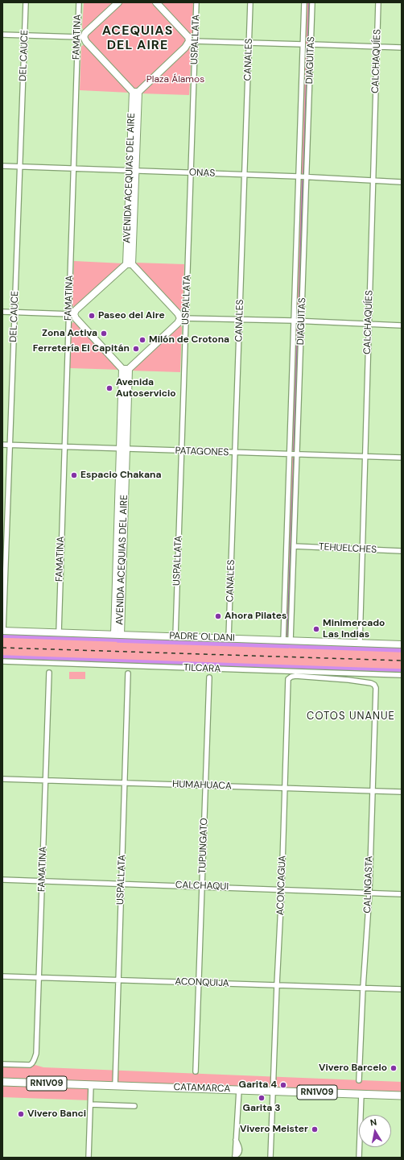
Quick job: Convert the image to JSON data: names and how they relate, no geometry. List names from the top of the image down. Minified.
{"streets":{"main road":["RN1V09","CATAMARCA"],"street":["FAMATINA","USPALLATA","DEL CAUCE","CANALES","DIAGUITAS","CALCHAQUÍES","ONAS","AVENIDA ACEQUIAS DEL AIRE","PATAGONES","TEHUELCHES","PADRE OLDANI","TILCARA","HUMAHUACA","TUPUNGATO","CALINGASTA","ACONCAGUA","CALCHAQUI","ACONQUIJA"]},"crossings":[["FAMATINA","ONAS"],["FAMATINA","PATAGONES"],["FAMATINA","PADRE OLDANI"],["FAMATINA","HUMAHUACA"],["FAMATINA","CALCHAQUI"],["FAMATINA","ACONQUIJA"],["USPALLATA","ONAS"],["USPALLATA","PATAGONES"],["USPALLATA","PADRE OLDANI"],["USPALLATA","HUMAHUACA"],["USPALLATA","CALCHAQUI"],["USPALLATA","ACONQUIJA"],["USPALLATA","CATAMARCA"],["DEL CAUCE","ONAS"],["DEL CAUCE","PATAGONES"],["DEL CAUCE","PADRE OLDANI"],["CANALES","ONAS"],["CANALES","PATAGONES"],["CANALES","PADRE OLDANI"],["DIAGUITAS","ONAS"],["DIAGUITAS","PATAGONES"],["DIAGUITAS","TEHUELCHES"],["DIAGUITAS","PADRE OLDANI"],["CALCHAQUÍES","ONAS"],["CALCHAQUÍES","PATAGONES"],["CALCHAQUÍES","TEHUELCHES"],["CALCHAQUÍES","PADRE OLDANI"],["ONAS","AVENIDA ACEQUIAS DEL AIRE"],["AVENIDA ACEQUIAS DEL AIRE","PATAGONES"],["AVENIDA ACEQUIAS DEL AIRE","PADRE OLDANI"],["HUMAHUACA","TUPUNGATO"],["HUMAHUACA","CALINGASTA"],["HUMAHUACA","ACONCAGUA"],["TUPUNGATO","CALCHAQUI"],["TUPUNGATO","ACONQUIJA"],["CALINGASTA","ACONCAGUA"],["CALINGASTA","CALCHAQUI"],["CALINGASTA","ACONQUIJA"],["ACONCAGUA","CALCHAQUI"],["ACONCAGUA","ACONQUIJA"],["ACONCAGUA","CATAMARCA"]],"districts":["ACEQUIAS DEL AIRE","COTOS UNANUE"],"parks":["Plaza Álamos"],"places":["Paseo del Aire","Zona Activa","Milón de Crotona","Ferretería El Capitán","Avenida Autoservicio","Espacio Chakana","Ahora Pilates","Minimercado Las Indias","Vivero Barcelo","Garita 4","Garita 3","Vivero Banci","Vivero Meister"],"north":"top"}
